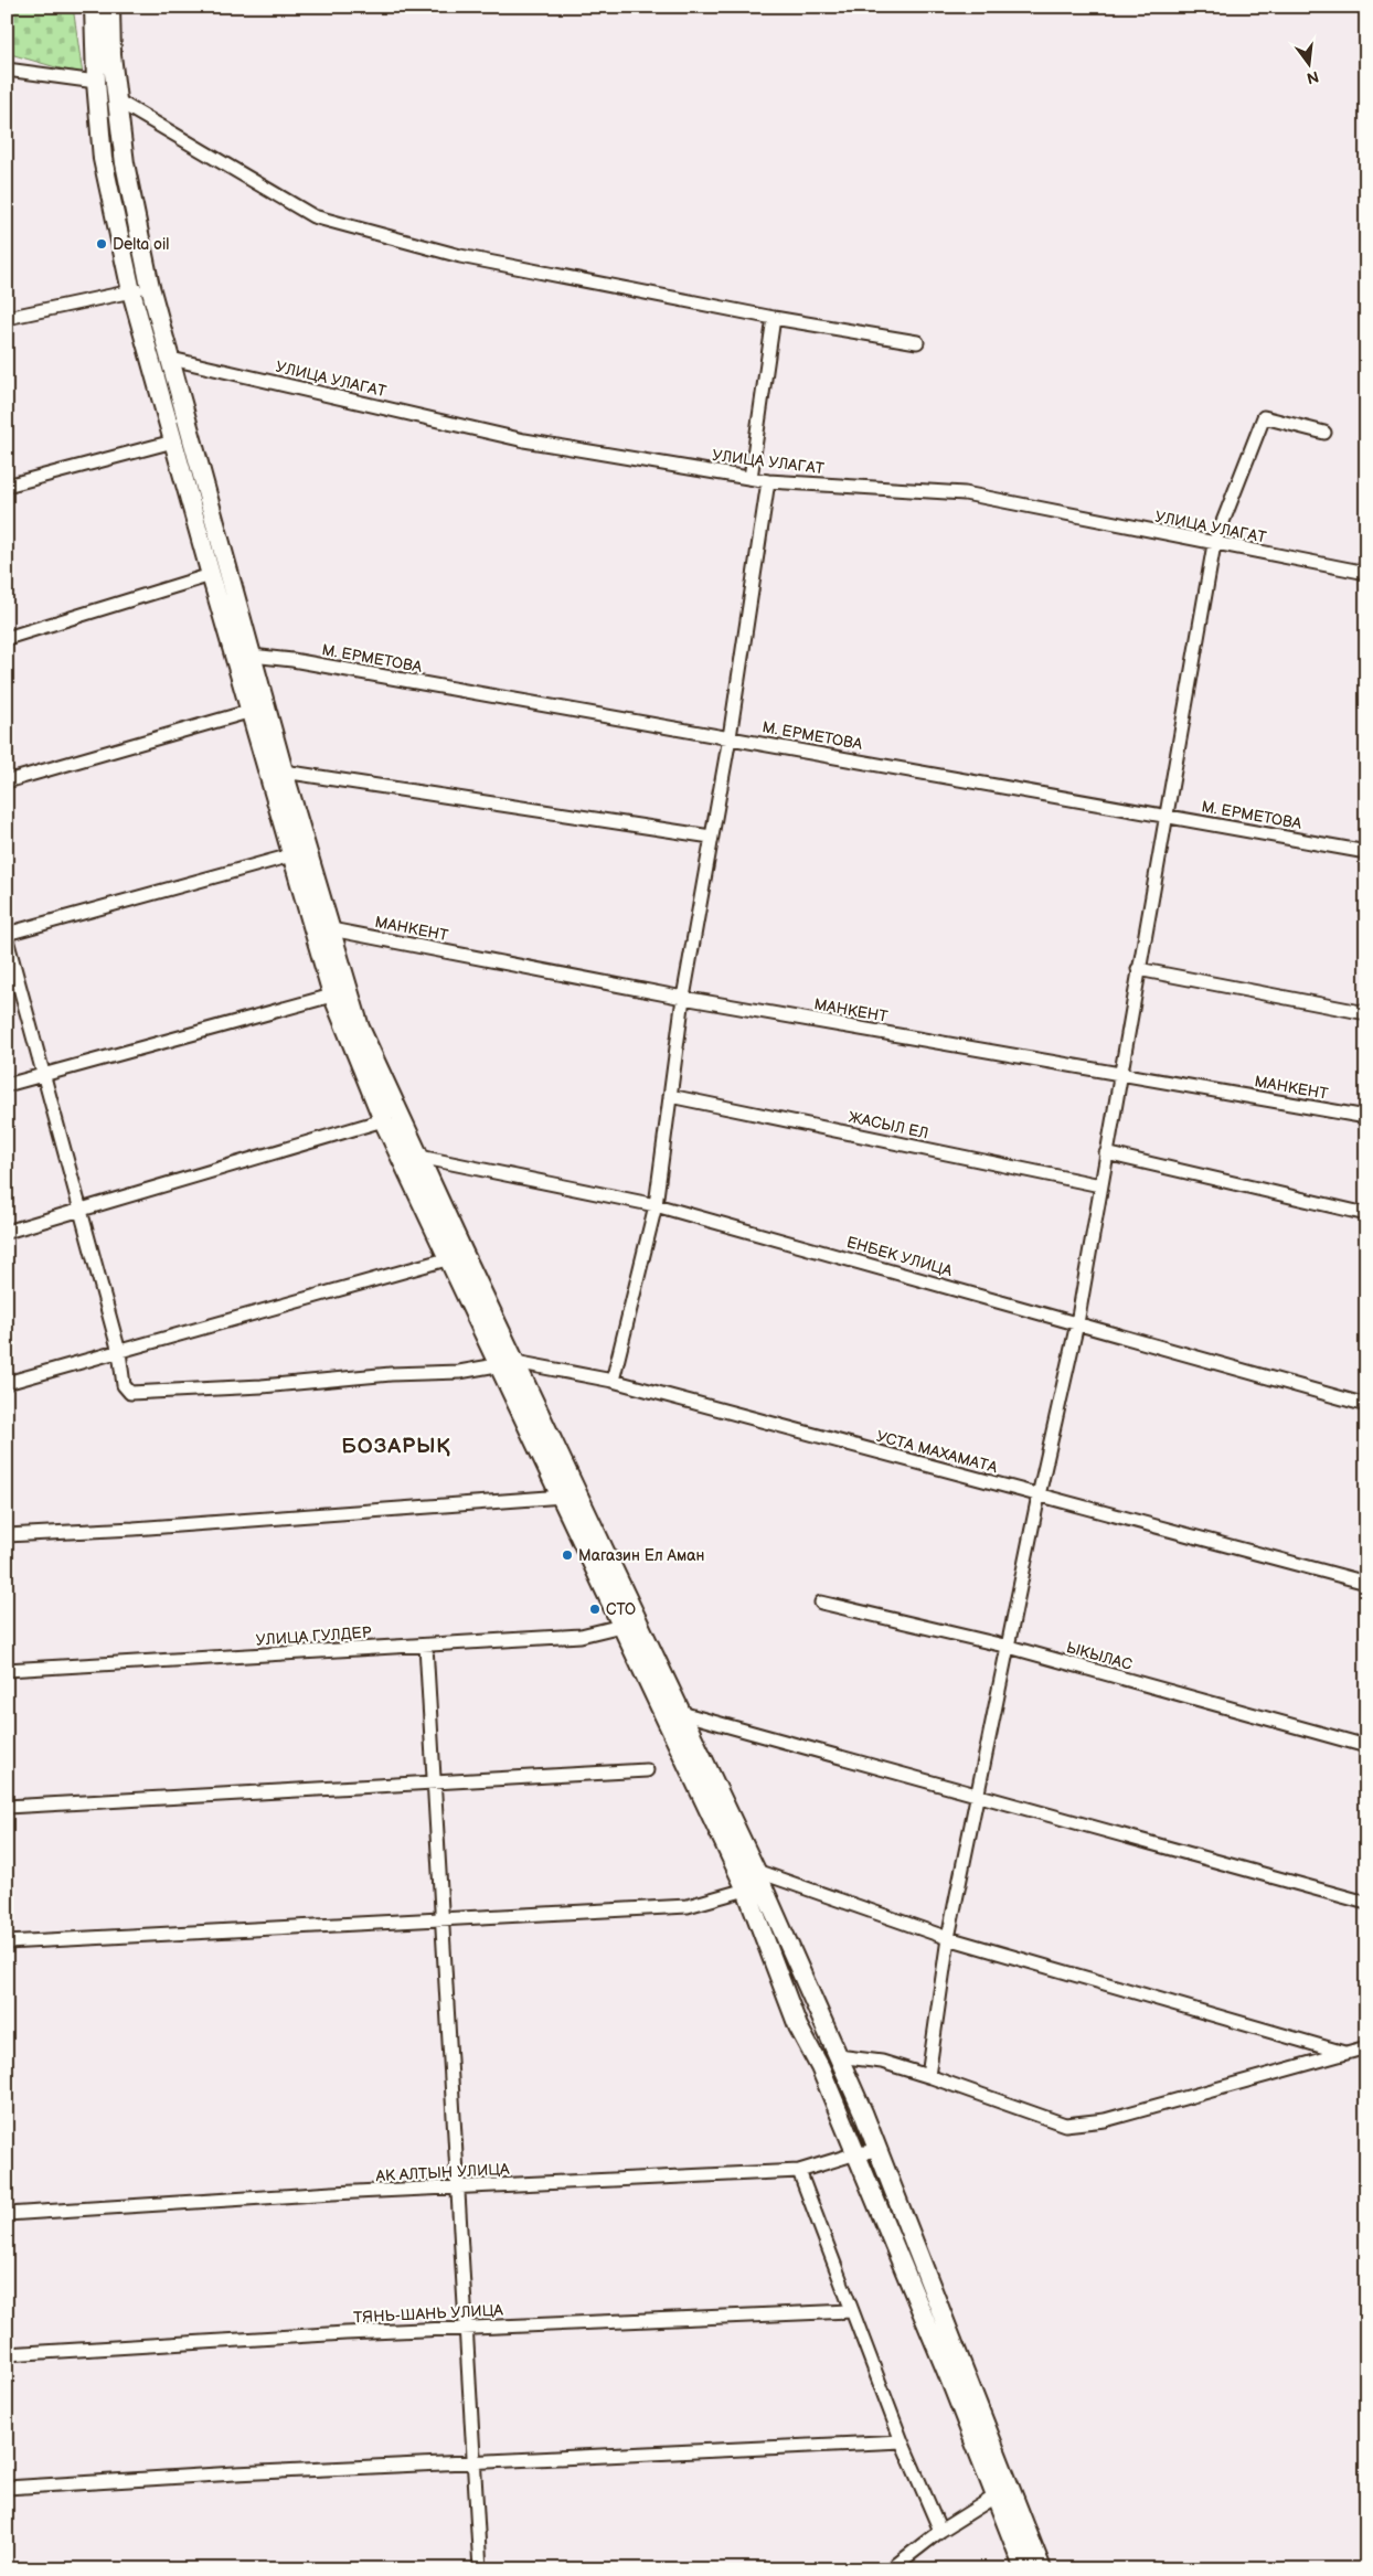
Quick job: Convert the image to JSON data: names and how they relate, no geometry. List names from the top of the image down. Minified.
{"streets":{"street":["УЛИЦА УЛАГАТ","М. ЕРМЕТОВА","МАНКЕНТ","ЖАСЫЛ ЕЛ","ЕНБЕК УЛИЦА","УСТА МАХАМАТА","УЛИЦА ГУЛДЕР","ЫКЫЛАС","АК АЛТЫН УЛИЦА","ТЯНЬ-ШАНЬ УЛИЦА"]},"districts":["БОЗАРЫҚ"],"places":["Delta oil","Магазин Ел Аман","СТО"],"north":"bottom"}
